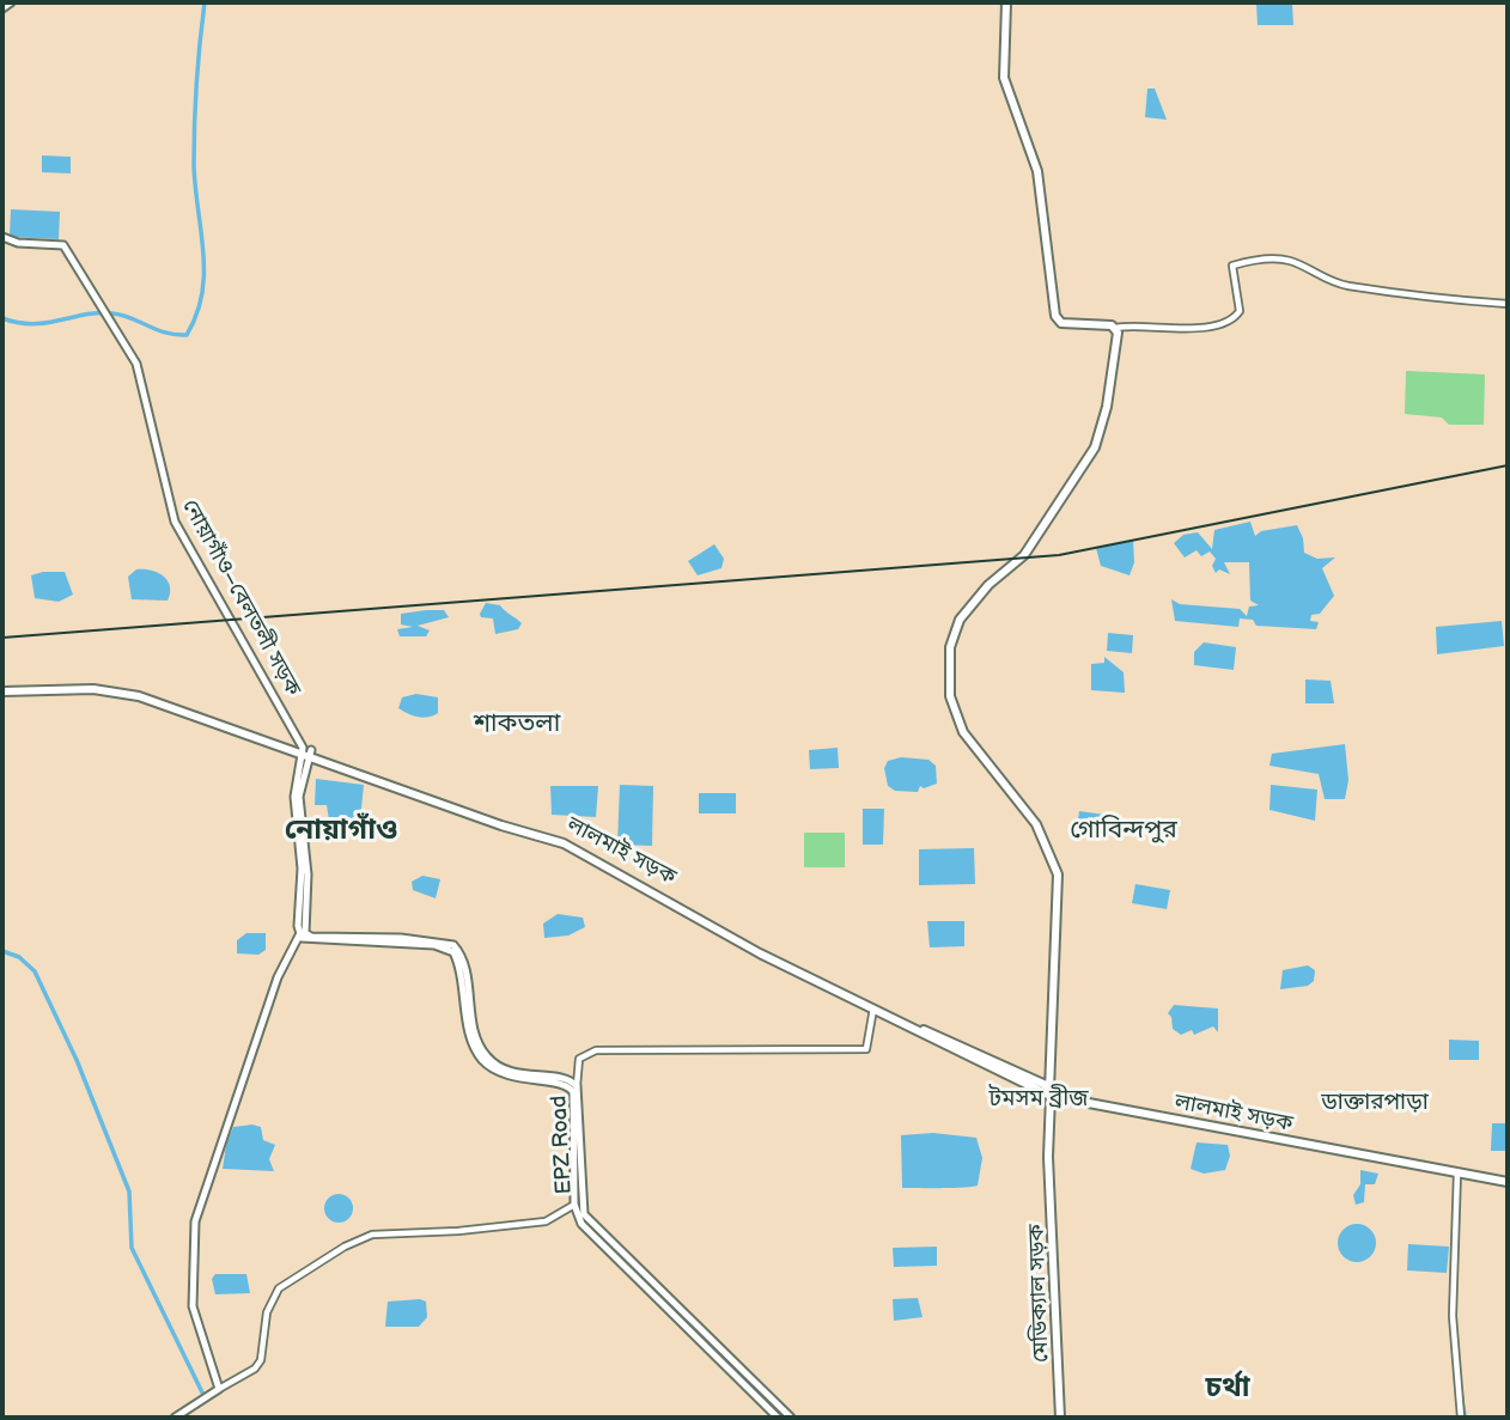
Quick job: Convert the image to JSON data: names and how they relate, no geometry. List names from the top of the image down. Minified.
{"streets":{"main road":["নোয়াগাঁও–বেলতলী সড়ক","লালমাই সড়ক","EPZ Road","মেডিক্যাল সড়ক"]},"crossings":[["নোয়াগাঁও–বেলতলী সড়ক","লালমাই সড়ক"],["লালমাই সড়ক","মেডিক্যাল সড়ক"]],"districts":["শাকতলা","নোয়াগাঁও","গোবিন্দপুর","টমসম ব্রীজ","ডাক্তারপাড়া","চর্থা"]}
